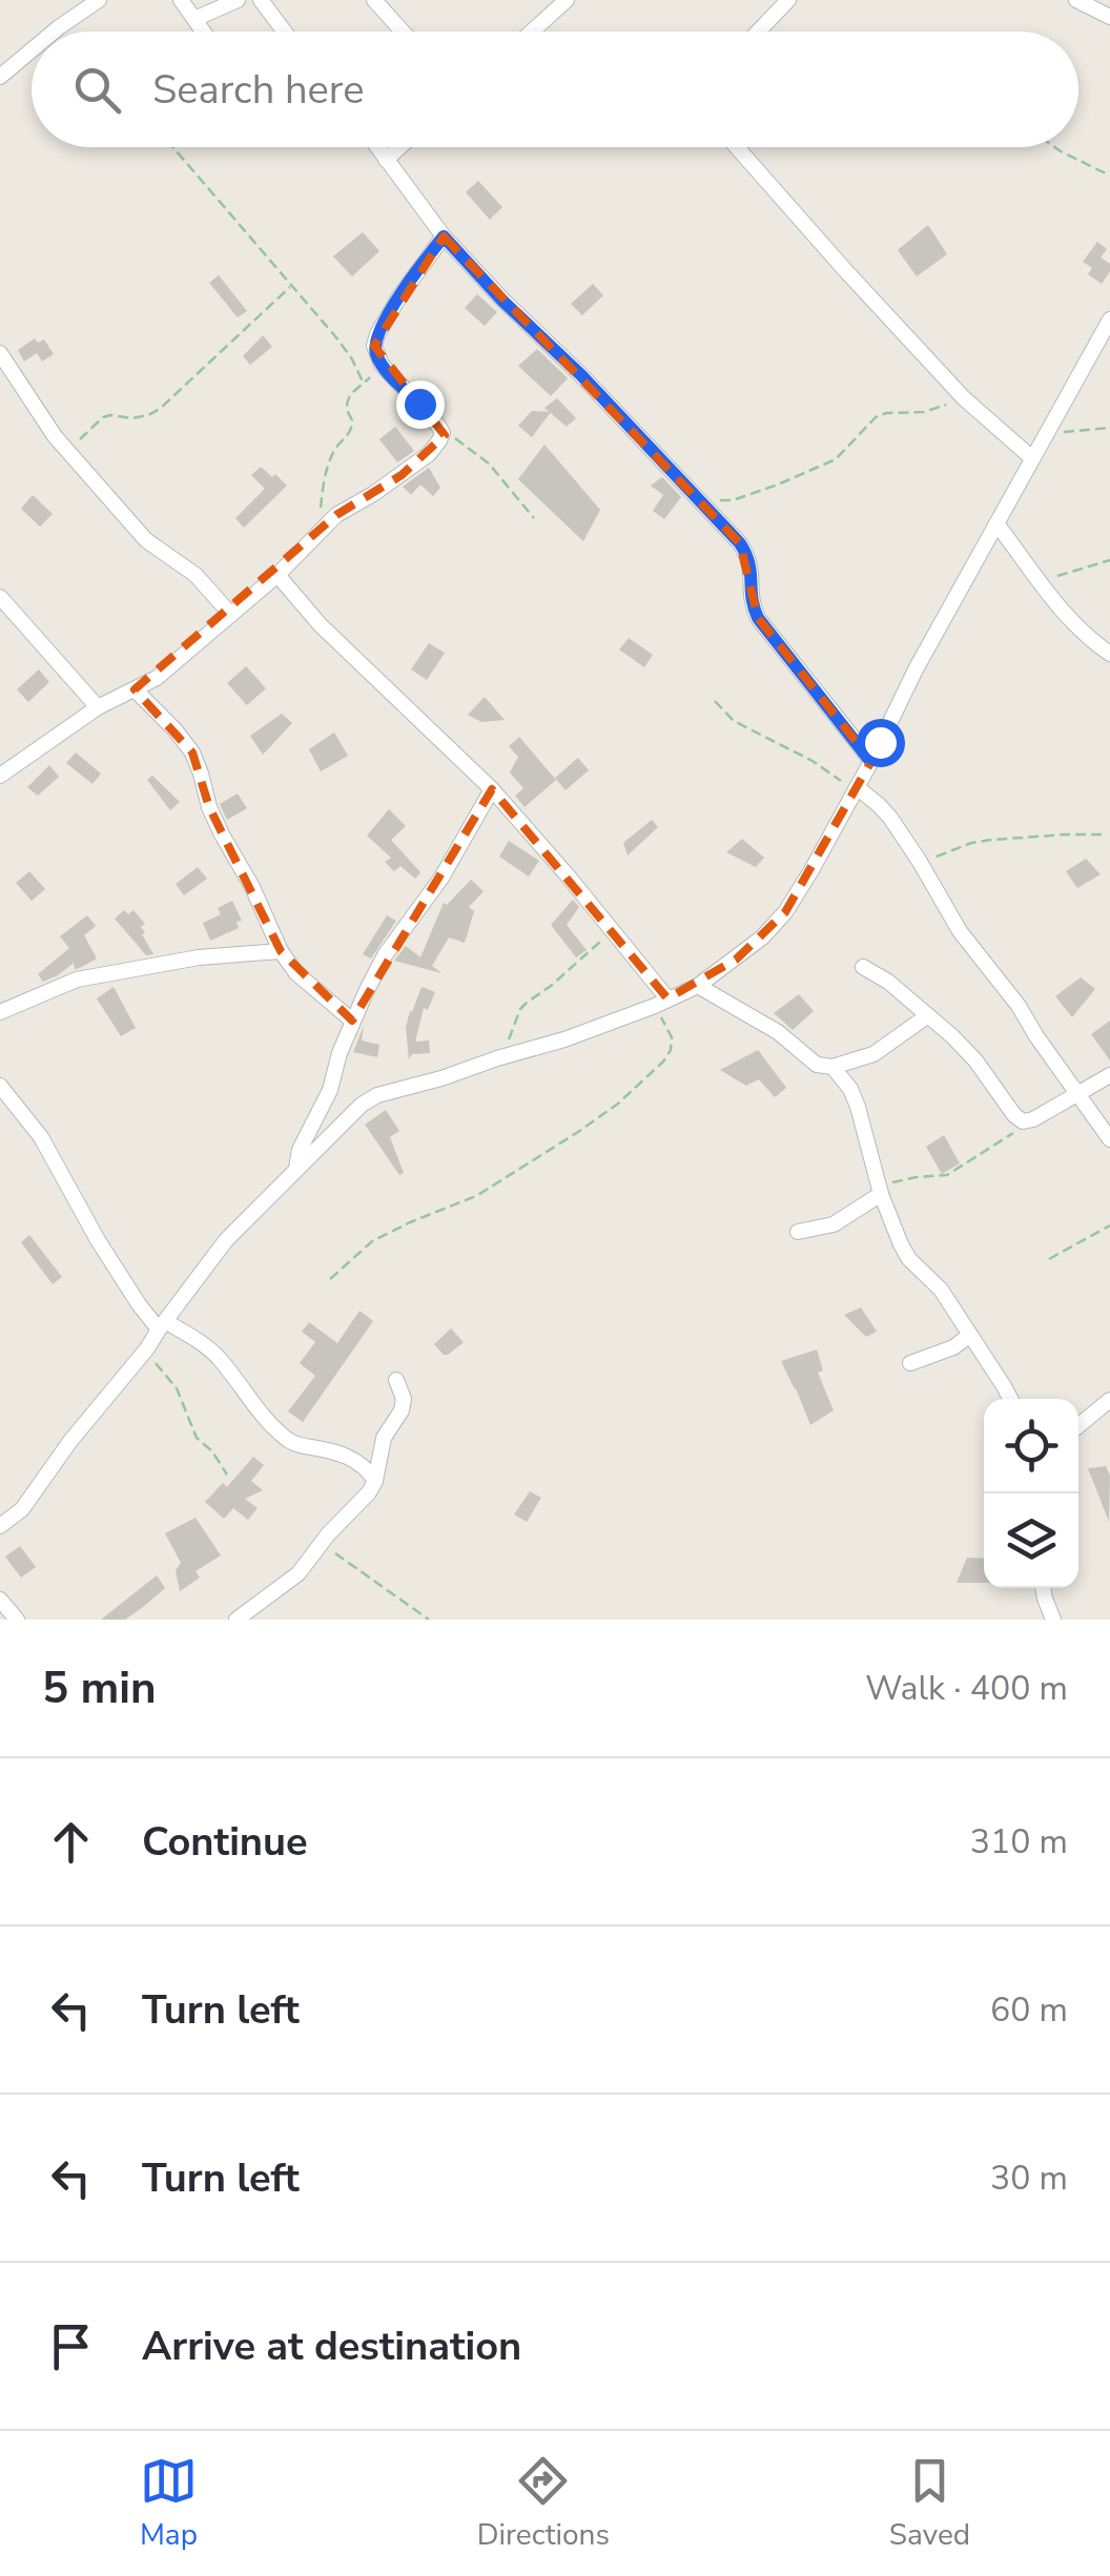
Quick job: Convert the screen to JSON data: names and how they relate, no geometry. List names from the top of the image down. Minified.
{"page":{"search":"Search here","heading":["5 min","Walk · 400 m"],"list":[["Continue","310 m"],["Turn left","60 m"],["Turn left","30 m"],"Arrive at destination"],"nav":["Map","Directions","Saved"]}}
